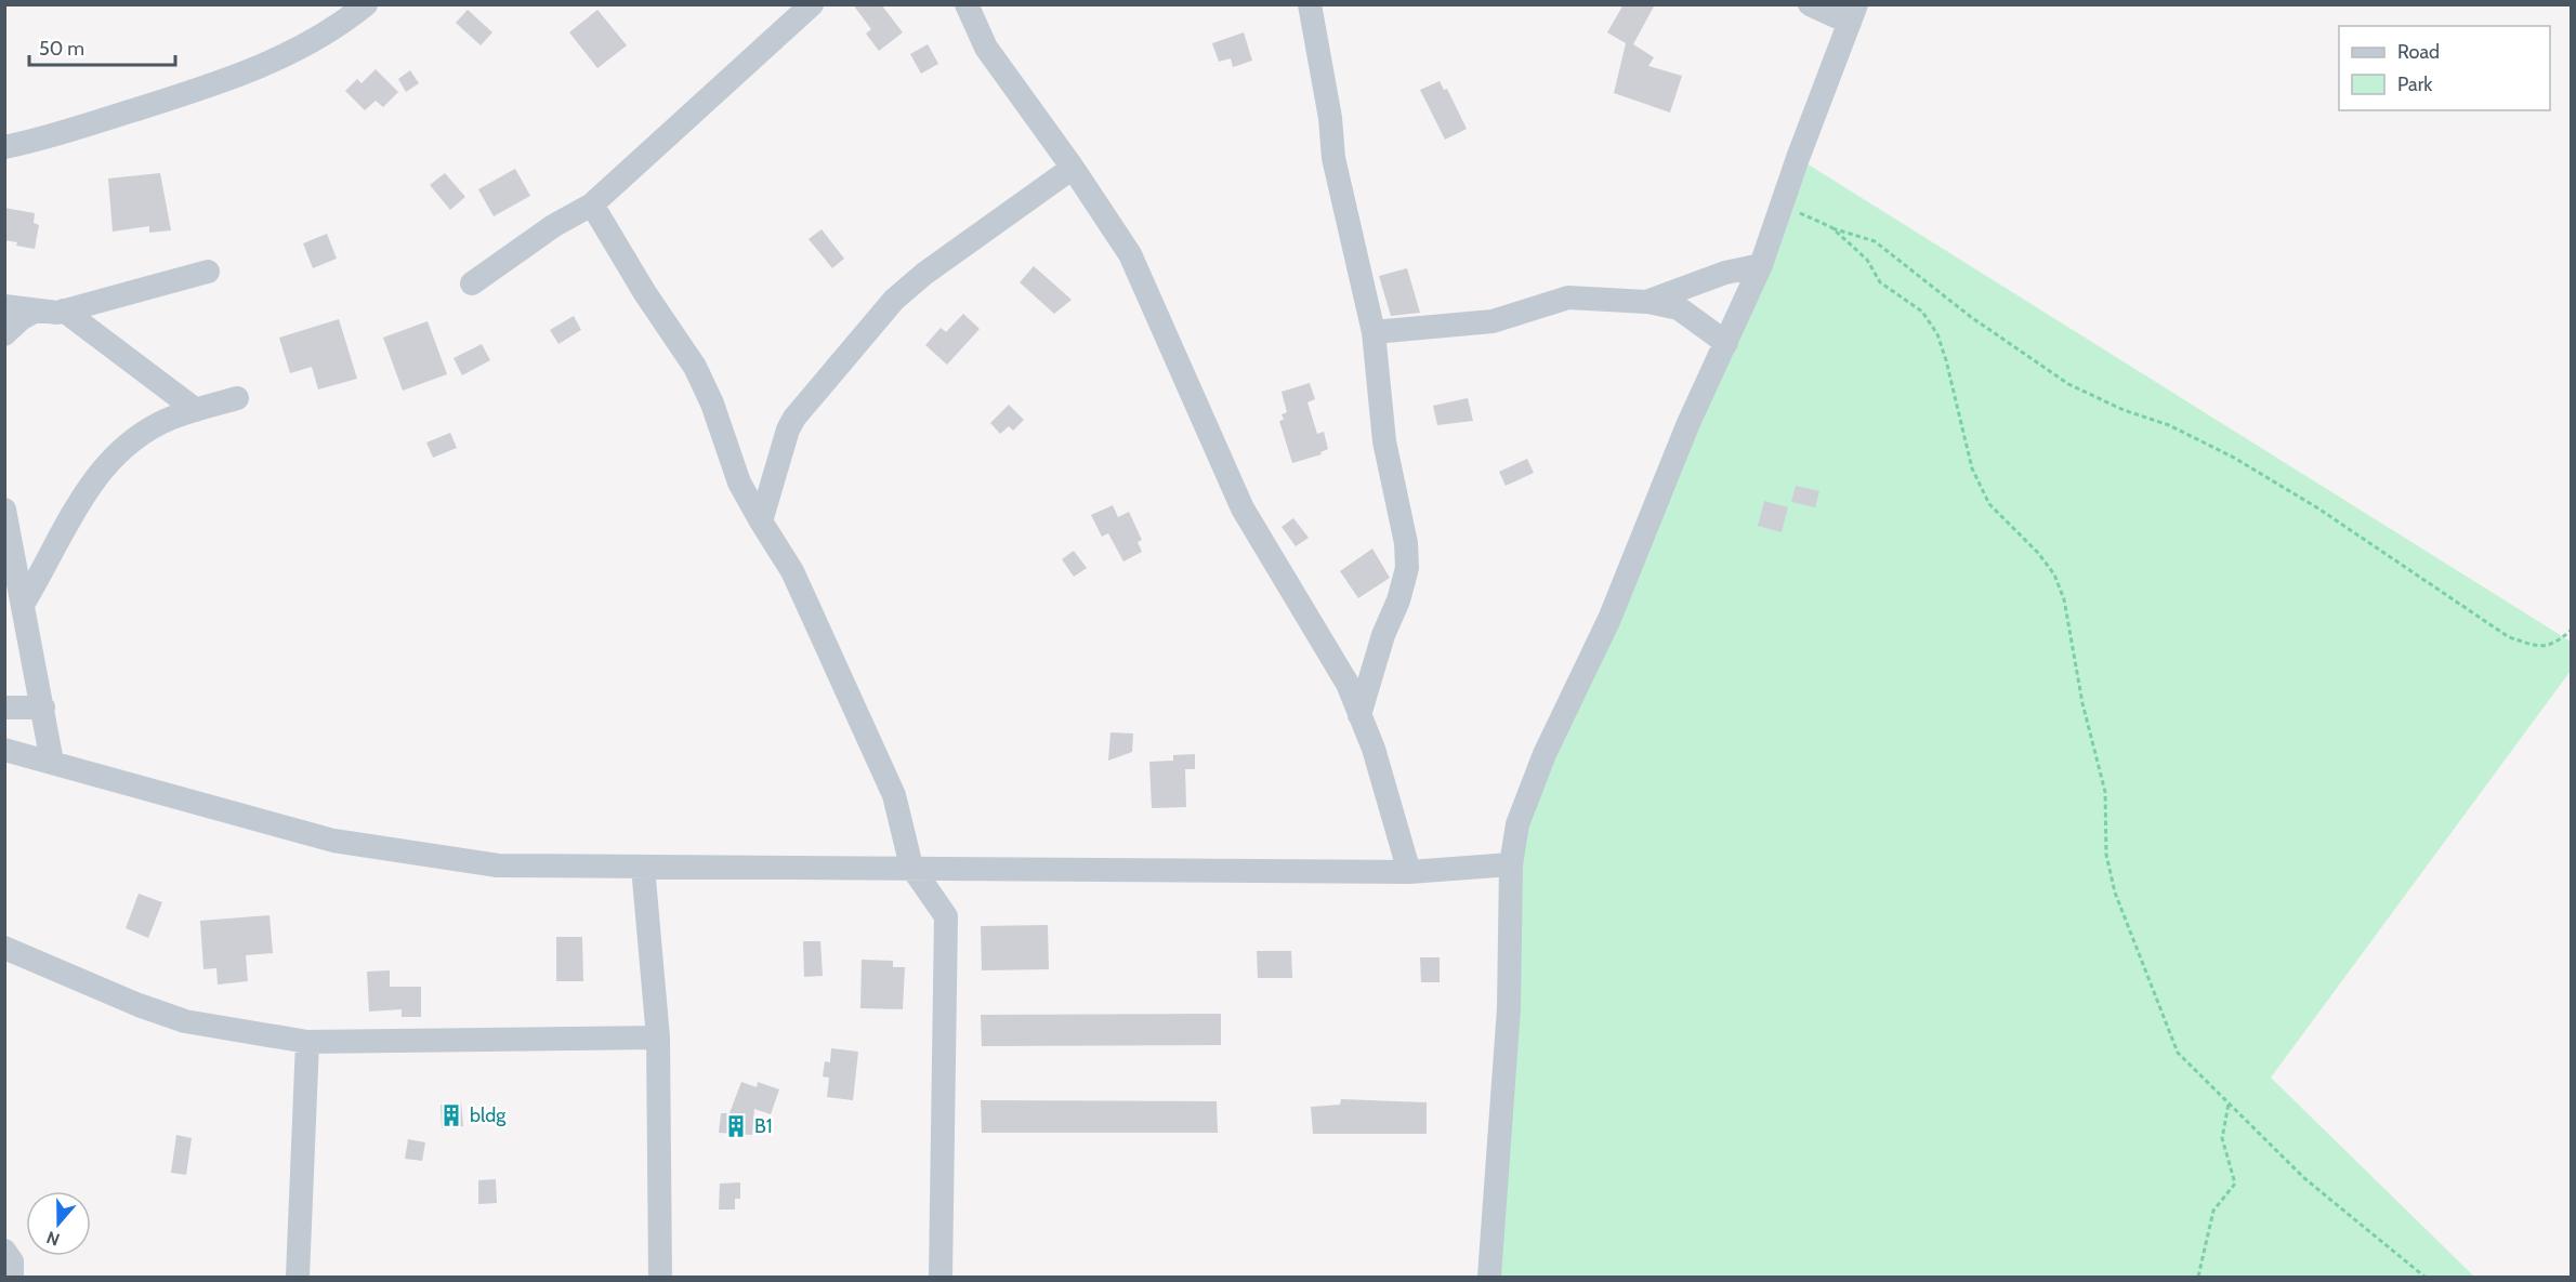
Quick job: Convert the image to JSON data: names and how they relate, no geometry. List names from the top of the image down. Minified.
{"places":{"building":["bldg","B1"]},"legend":["Road","Park"],"scale_bar":"50 m","north":"bottom"}
